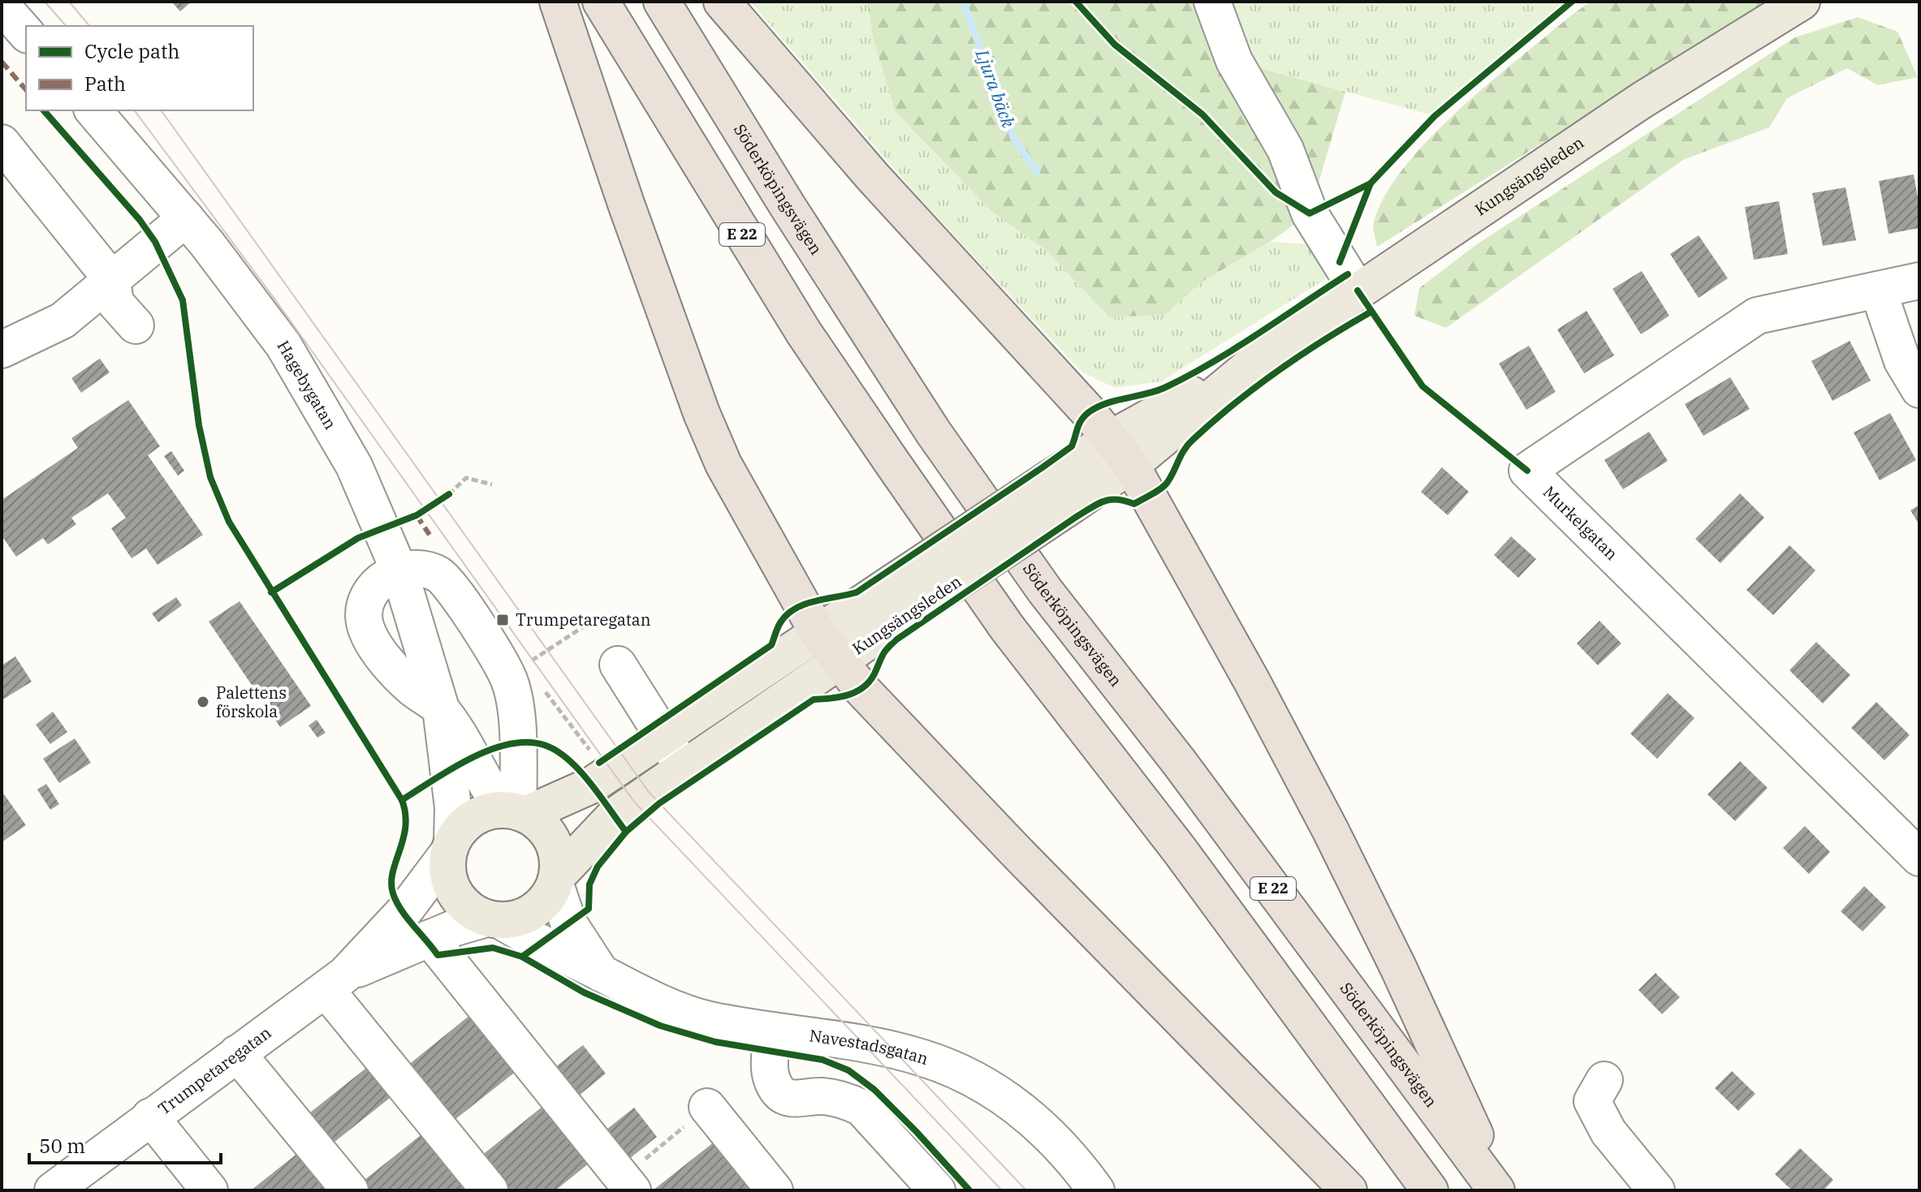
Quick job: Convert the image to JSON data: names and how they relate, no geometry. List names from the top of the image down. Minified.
{"streets":{"highway":["Söderköpingsvägen","E 22"],"main road":["Kungsängsleden"],"street":["Hagebygatan","Murkelgatan","Navestadsgatan","Trumpetaregatan"]},"crossings":[["Kungsängsleden","Hagebygatan"],["Kungsängsleden","Navestadsgatan"],["Kungsängsleden","Trumpetaregatan"],["Hagebygatan","Navestadsgatan"],["Hagebygatan","Trumpetaregatan"],["Navestadsgatan","Trumpetaregatan"]],"water":["Ljura bäck"],"places":{"transit":["Trumpetaregatan"],"other":["Palettens förskola"]},"legend":["Cycle path","Path"],"scale_bar":"50 m"}
